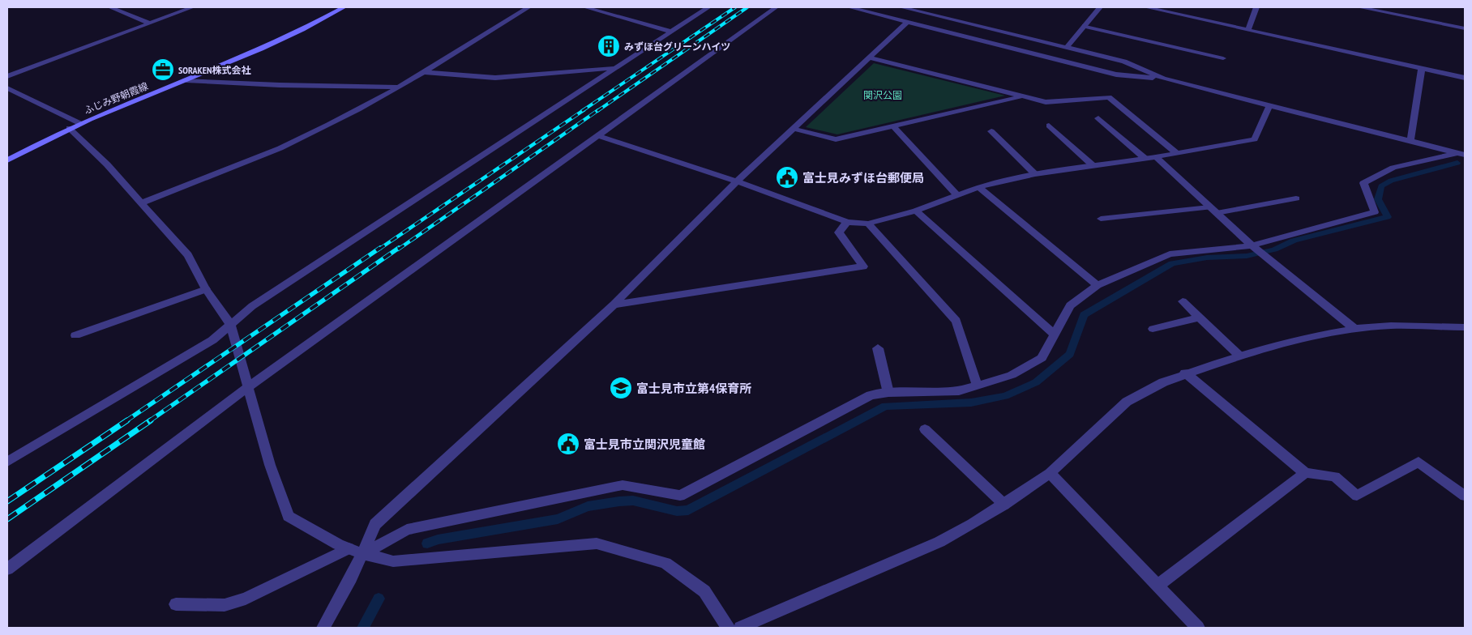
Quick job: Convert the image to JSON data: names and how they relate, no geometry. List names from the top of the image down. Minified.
{"streets":{"main road":["ふじみ野朝霞線"]},"parks":["関沢公園"],"places":{"building":["みずほ台グリーンハイツ"],"office":["SORAKEN株式会社"],"public building":["富士見みずほ台郵便局","富士見市立関沢児童館"],"school or university":["富士見市立第4保育所"]}}
